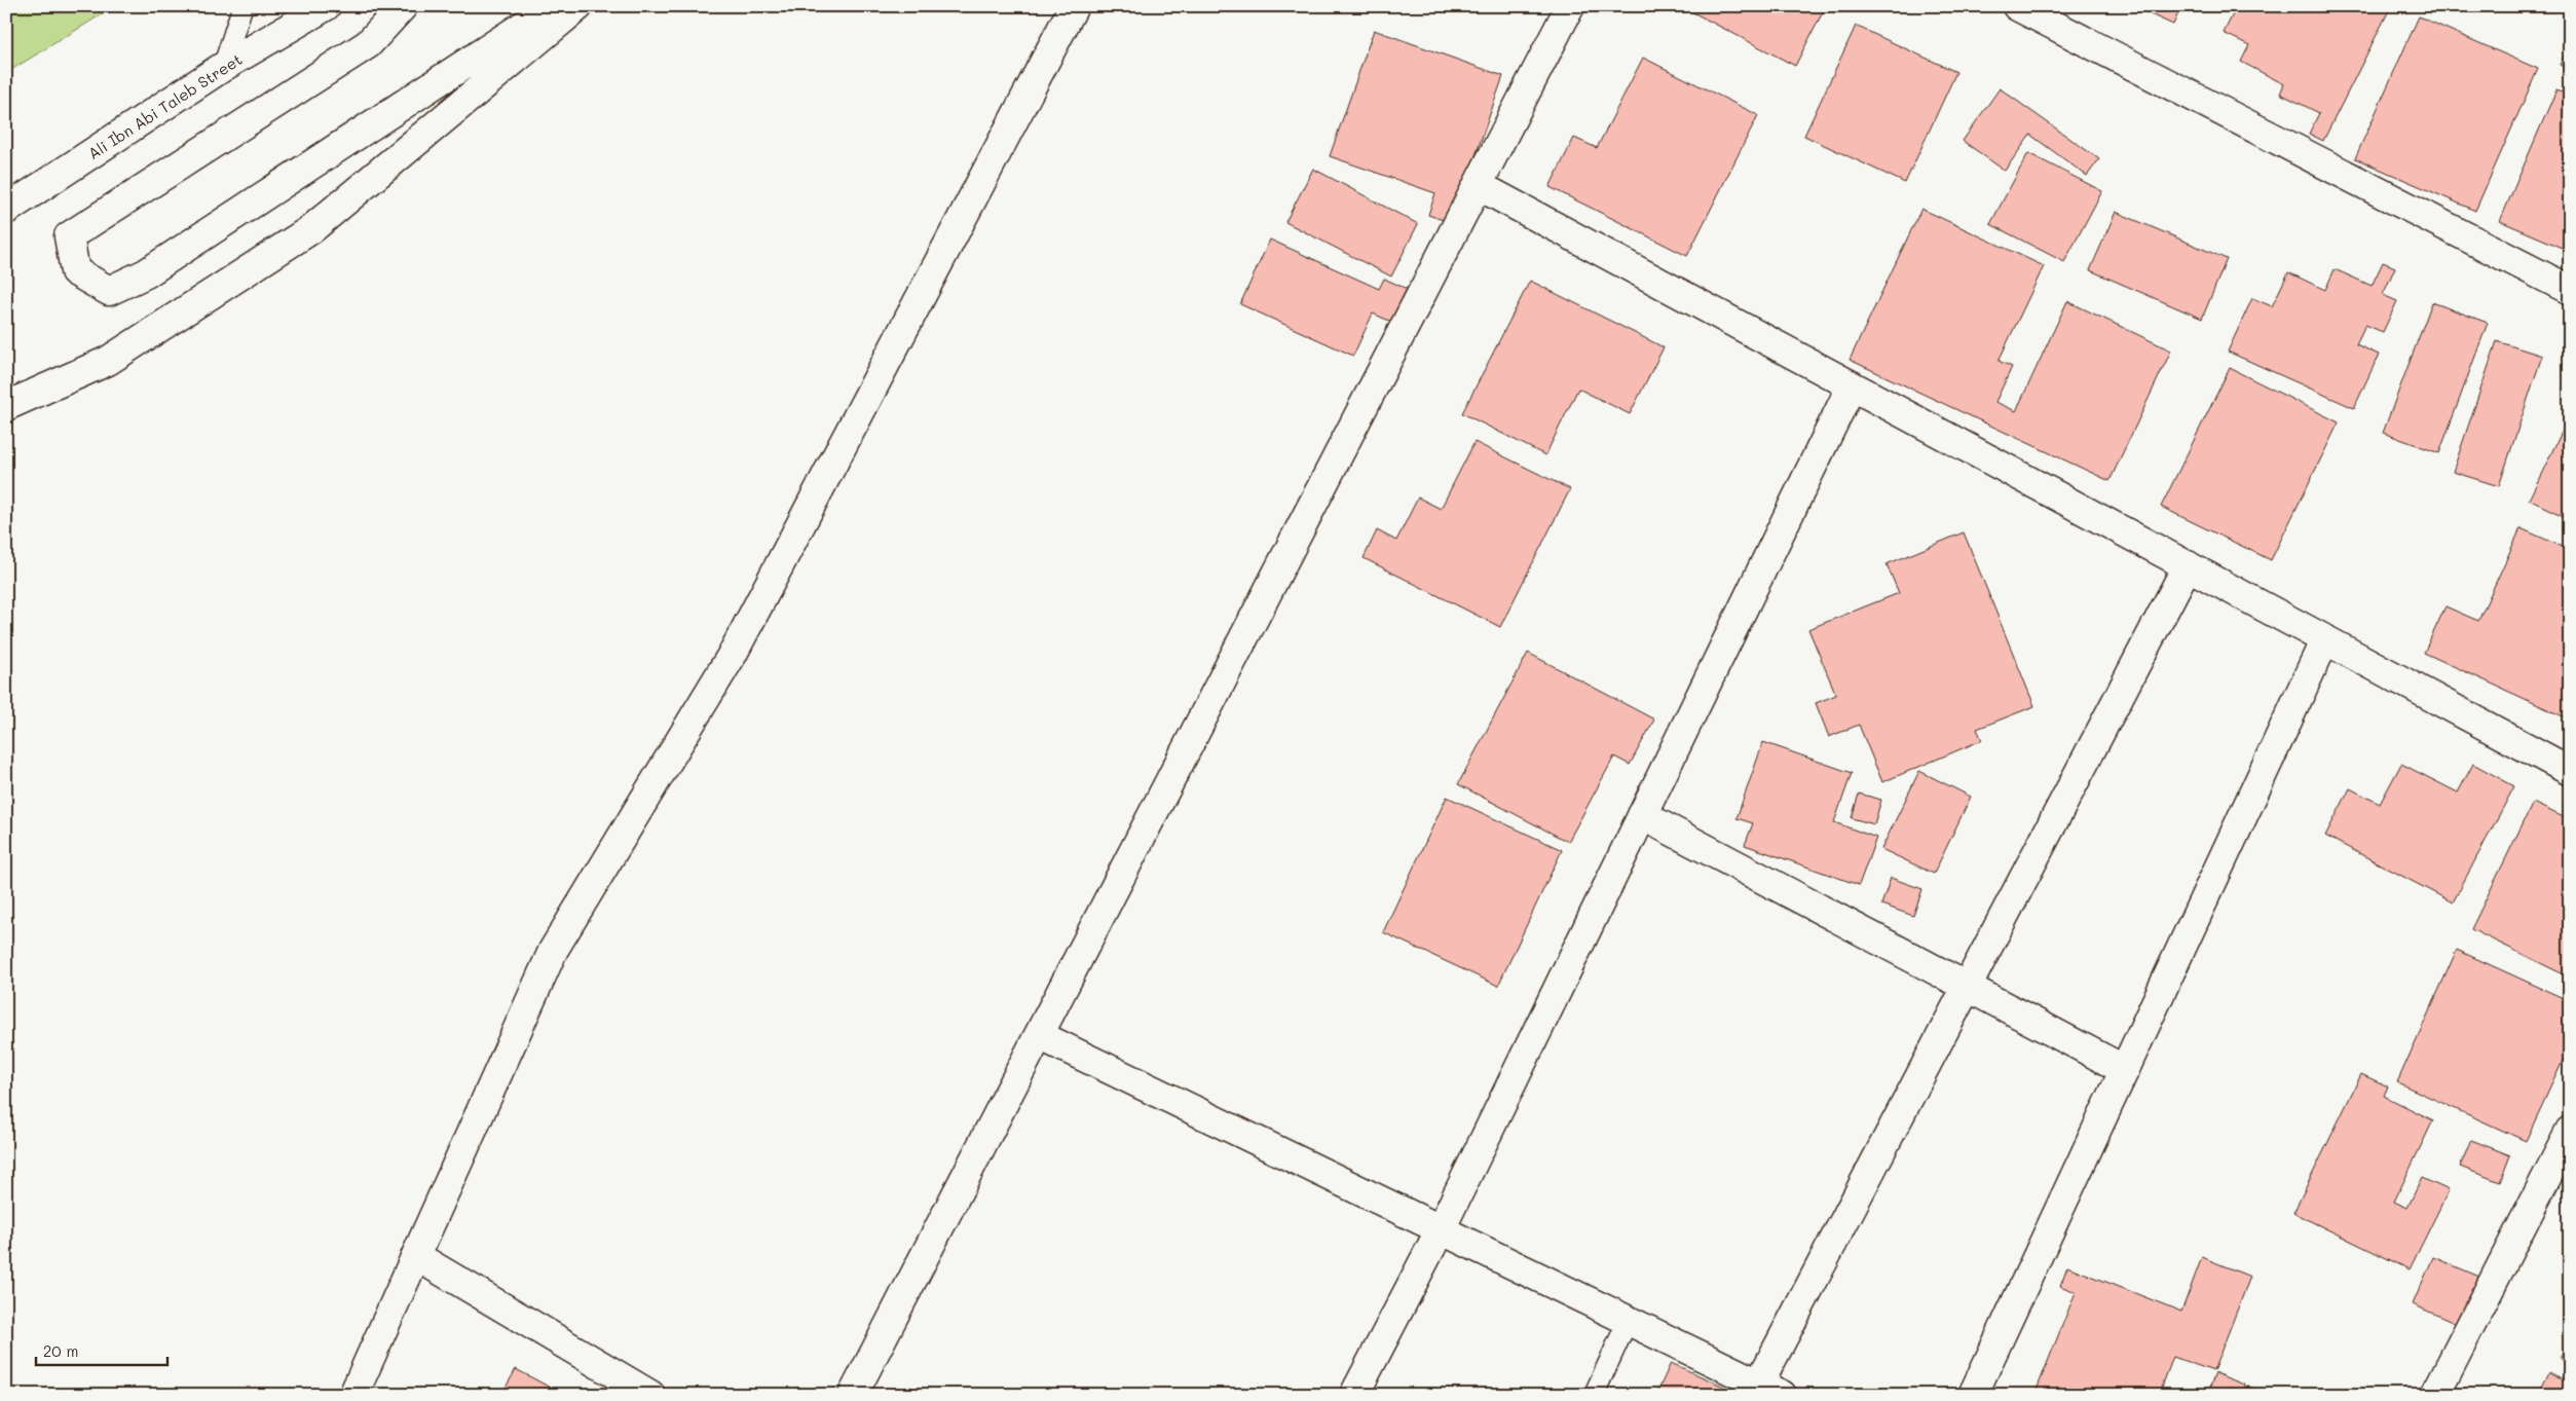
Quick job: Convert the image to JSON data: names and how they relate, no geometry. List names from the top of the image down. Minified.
{"streets":{"street":["Ali Ibn Abi Taleb Street"]},"scale_bar":"20 m"}
